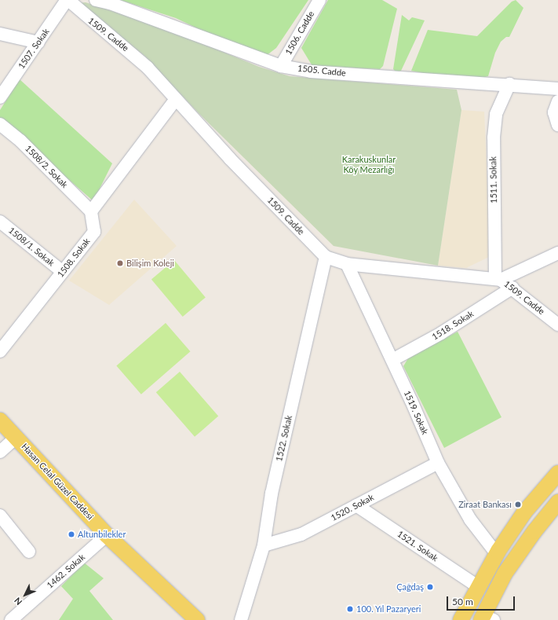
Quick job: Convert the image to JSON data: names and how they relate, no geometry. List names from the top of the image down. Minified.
{"streets":{"main road":["Hasan Celal Güzel Caddesi"],"street":["1506. Cadde","1509. Cadde","1507. Sokak","1505. Cadde","1508/2. Sokak","1511. Sokak","1508/1. Sokak","1508. Sokak","1518. Sokak","1519. Sokak","1522. Sokak","1520. Sokak","1521. Sokak","1462. Sokak"]},"crossings":[["1506. Cadde","1505. Cadde"],["1509. Cadde","1507. Sokak"],["1509. Cadde","1511. Sokak"],["1509. Cadde","1518. Sokak"],["1509. Cadde","1519. Sokak"],["1509. Cadde","1522. Sokak"],["1505. Cadde","1511. Sokak"],["1508/2. Sokak","1508. Sokak"],["1508/1. Sokak","1508. Sokak"],["1518. Sokak","1519. Sokak"],["1519. Sokak","1520. Sokak"],["1522. Sokak","1520. Sokak"],["Hasan Celal Güzel Caddesi","1462. Sokak"],["1520. Sokak","1521. Sokak"]],"parks":["Karakuskunlar Köy Mezarlığı"],"places":["Bilişim Koleji","Ziraat Bankası","Altunbilekler","Çağdaş","100. Yıl Pazaryeri"],"scale_bar":"50 m","north":"bottom left"}
